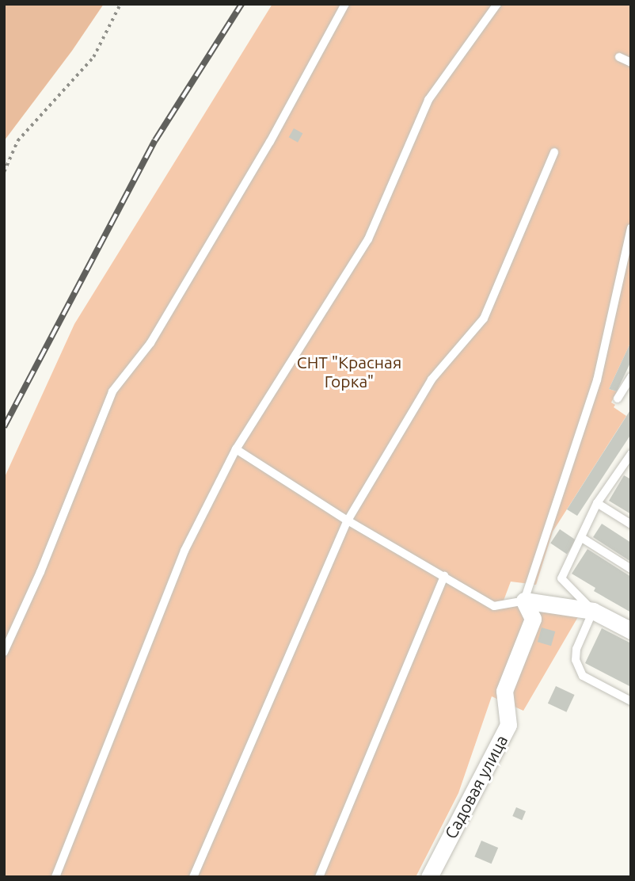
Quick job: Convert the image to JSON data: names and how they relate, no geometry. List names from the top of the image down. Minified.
{"streets":{"street":["Садовая улица"]},"parks":["СНТ \"Красная Горка\""]}
